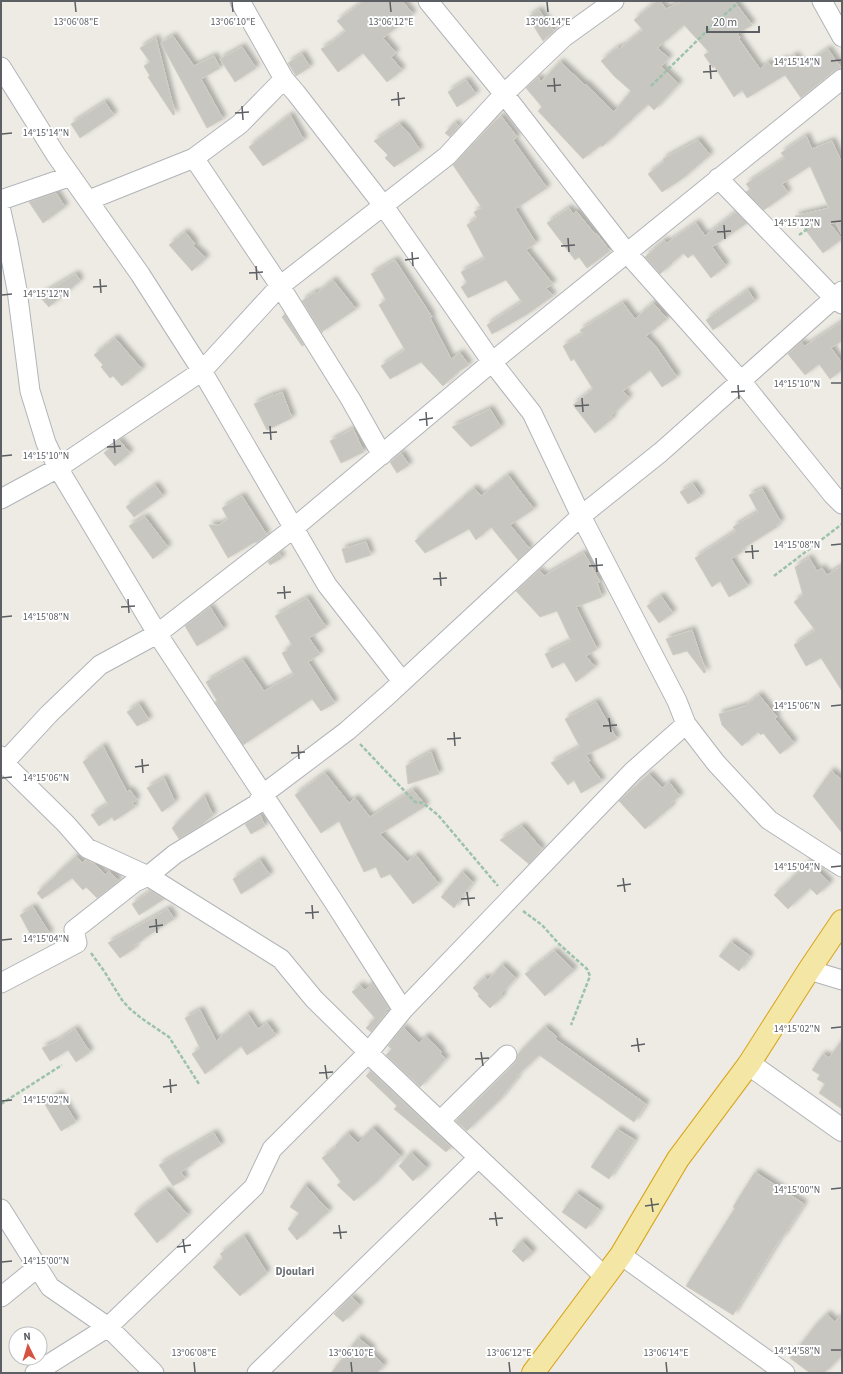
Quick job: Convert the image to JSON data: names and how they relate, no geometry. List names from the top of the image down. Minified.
{"districts":["Djoulari"],"scale_bar":"20 m","north":"top","coordinates":["13°06'08\"E","13°06'10\"E","13°06'12\"E","13°06'14\"E","14°15'14\"N","14°15'12\"N","14°15'10\"N","14°15'08\"N","14°15'06\"N","14°15'04\"N","14°15'02\"N","14°15'00\"N","14°14'58\"N"]}
